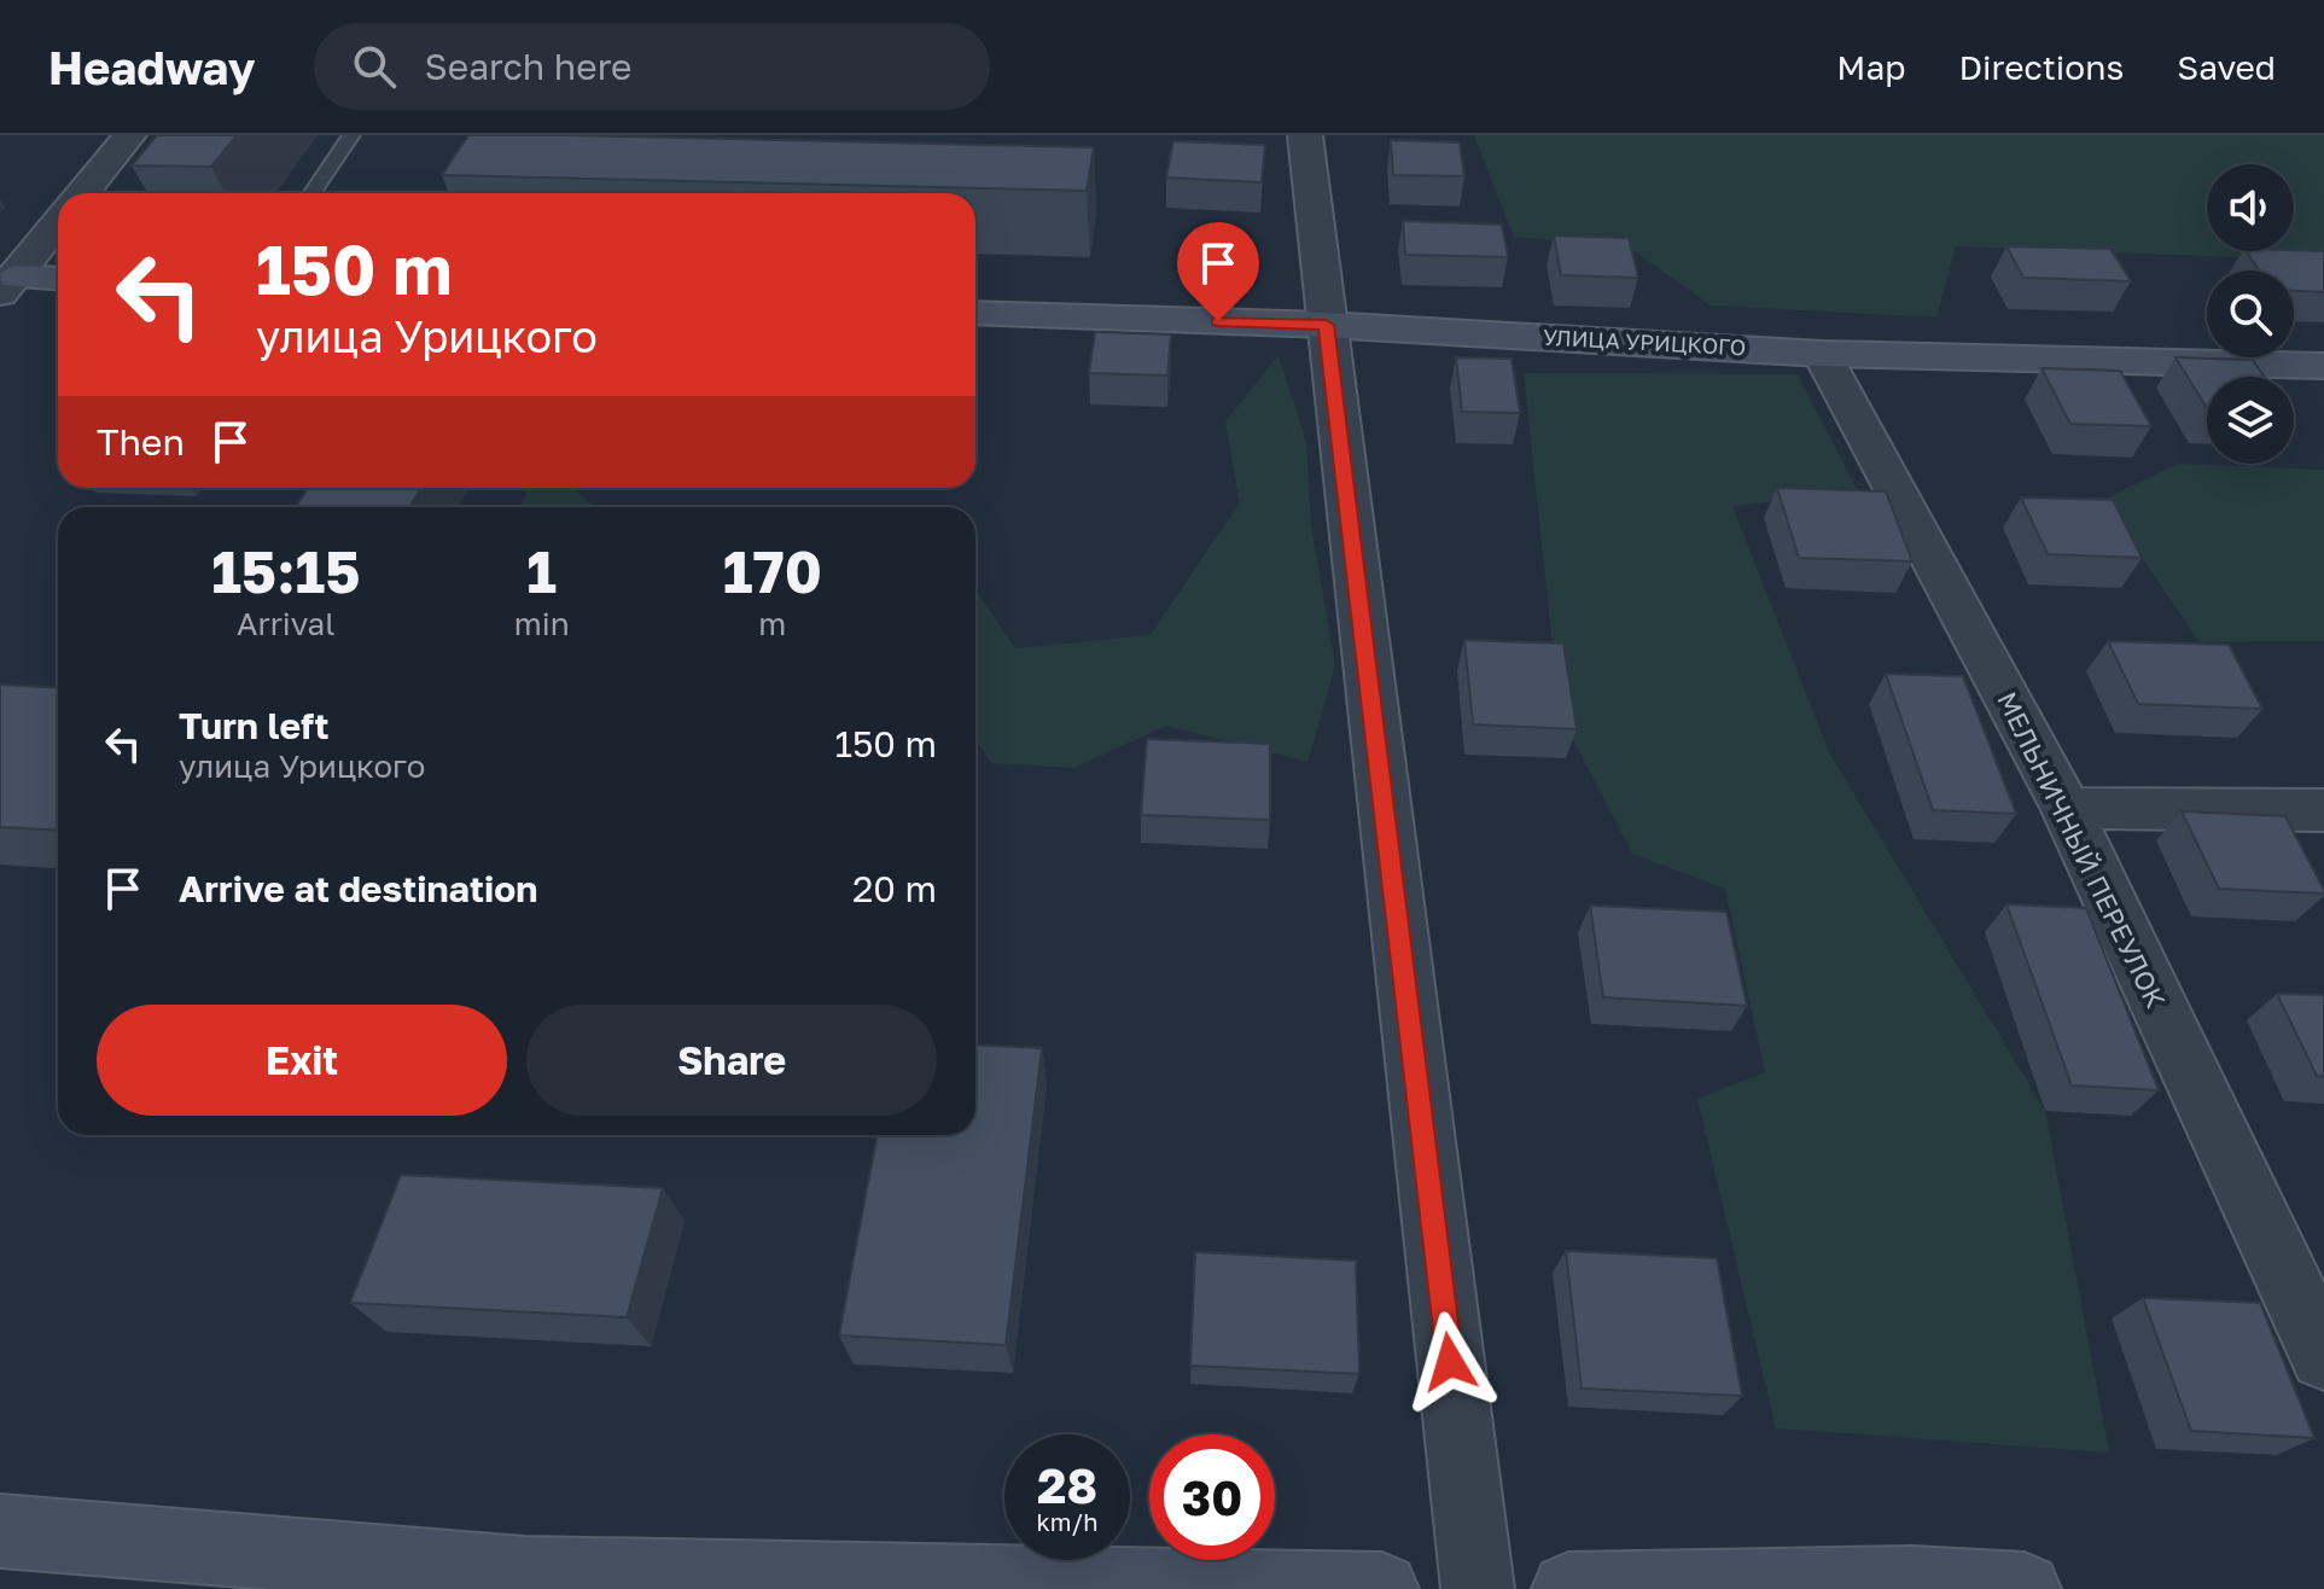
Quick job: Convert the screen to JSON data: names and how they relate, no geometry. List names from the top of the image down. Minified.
{"streets":{"street":["УЛИЦА УРИЦКОГО","МЕЛЬНИЧНЫЙ ПЕРЕУЛОК"]},"crossings":[["УЛИЦА УРИЦКОГО","МЕЛЬНИЧНЫЙ ПЕРЕУЛОК"]],"page":{"header":"Headway","search":"Search here","nav":["Map","Directions","Saved"],"turn":["150 m","улица Урицкого"],"then":"Then","eta":["15:15","Arrival","1","min","170","m"],"list":[{"name":"Turn left","note":"улица Урицкого","value":"150 m"},{"name":"Arrive at destination","value":"20 m"}],"buttons":["Exit","Share"],"speed":"28 km/h","limit":"30"}}
